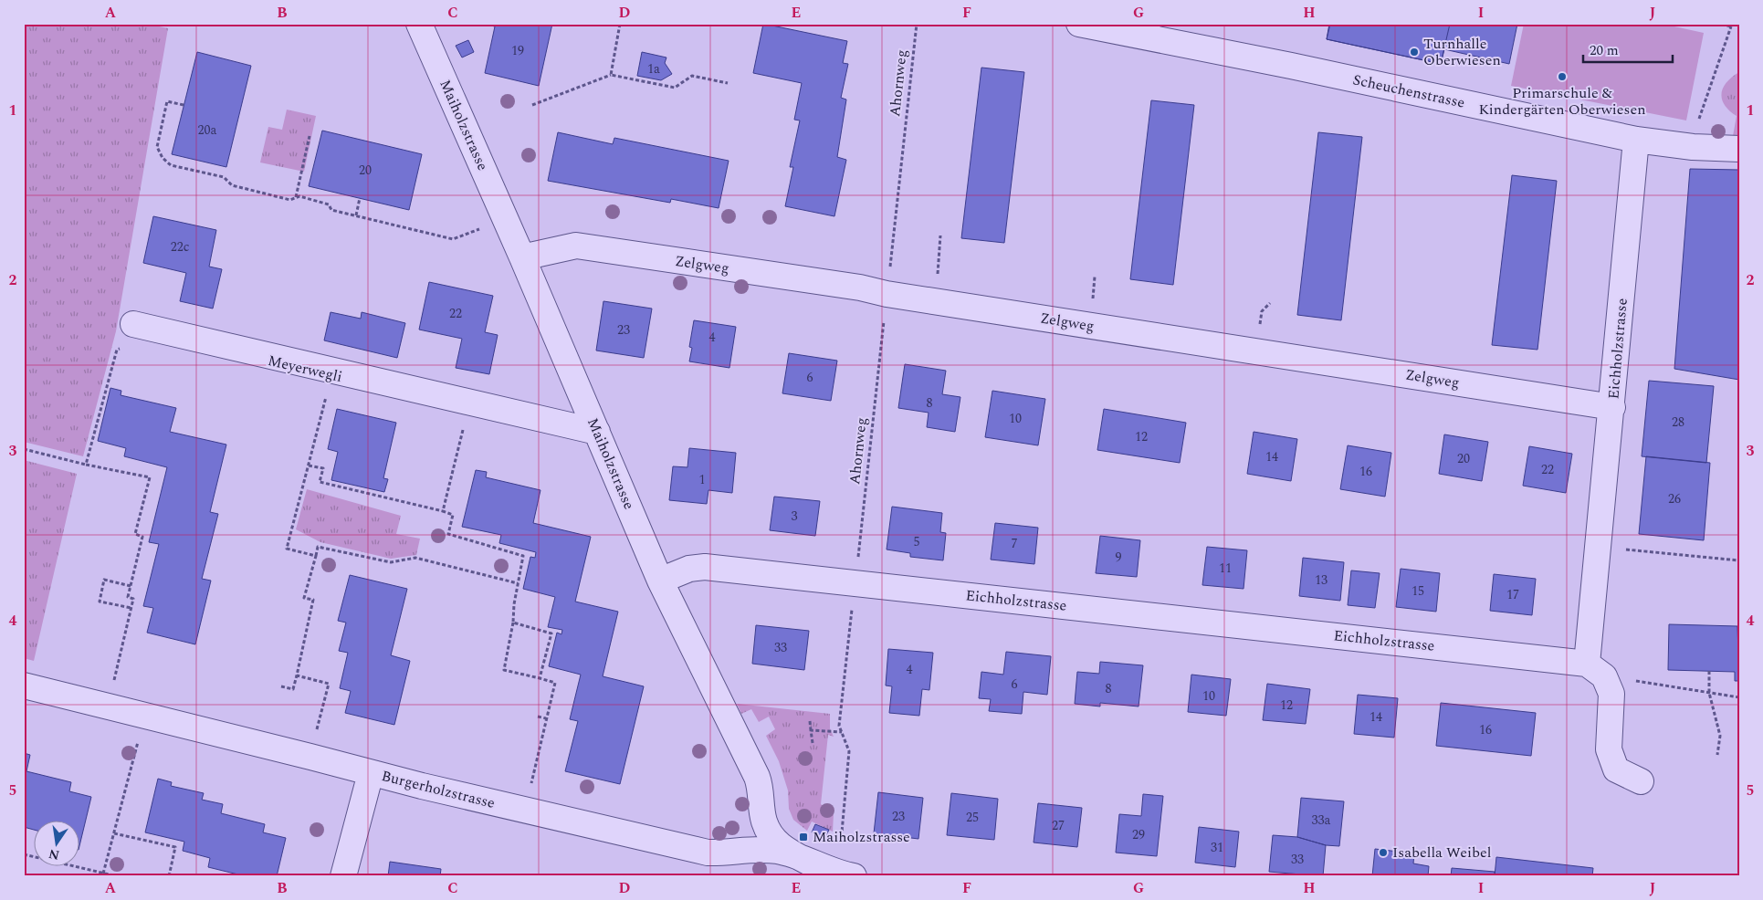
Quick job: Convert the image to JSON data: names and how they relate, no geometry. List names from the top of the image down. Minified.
{"streets":{"street":["Scheuchenstrasse","Maiholzstrasse","Zelgweg","Eichholzstrasse","Burgerholzstrasse"],"path":["Ahornweg"]},"crossings":[["Ahornweg","Zelgweg"],["Ahornweg","Eichholzstrasse"],["Ahornweg","Burgerholzstrasse"],["Scheuchenstrasse","Eichholzstrasse"],["Maiholzstrasse","Zelgweg"],["Maiholzstrasse","Eichholzstrasse"],["Maiholzstrasse","Burgerholzstrasse"],["Zelgweg","Eichholzstrasse"]],"places":{"other":["Turnhalle Oberwiesen","Primarschule & Kindergärten Oberwiesen","Isabella Weibel"],"transit":["Maiholzstrasse"]},"house_numbers":["19","1a","20a","20","22c","22","23","4","6","8","10","28","12","14","20","22","16","1","26","3","5","7","9","11","13","15","17","33","4","6","8","10","12","14","16","23","25","33a","27","29","31","33"],"scale_bar":"20 m","north":"bottom","grid":{"columns":["A","B","C","D","E","F","G","H","I","J"],"rows":["1","2","3","4","5"]}}
